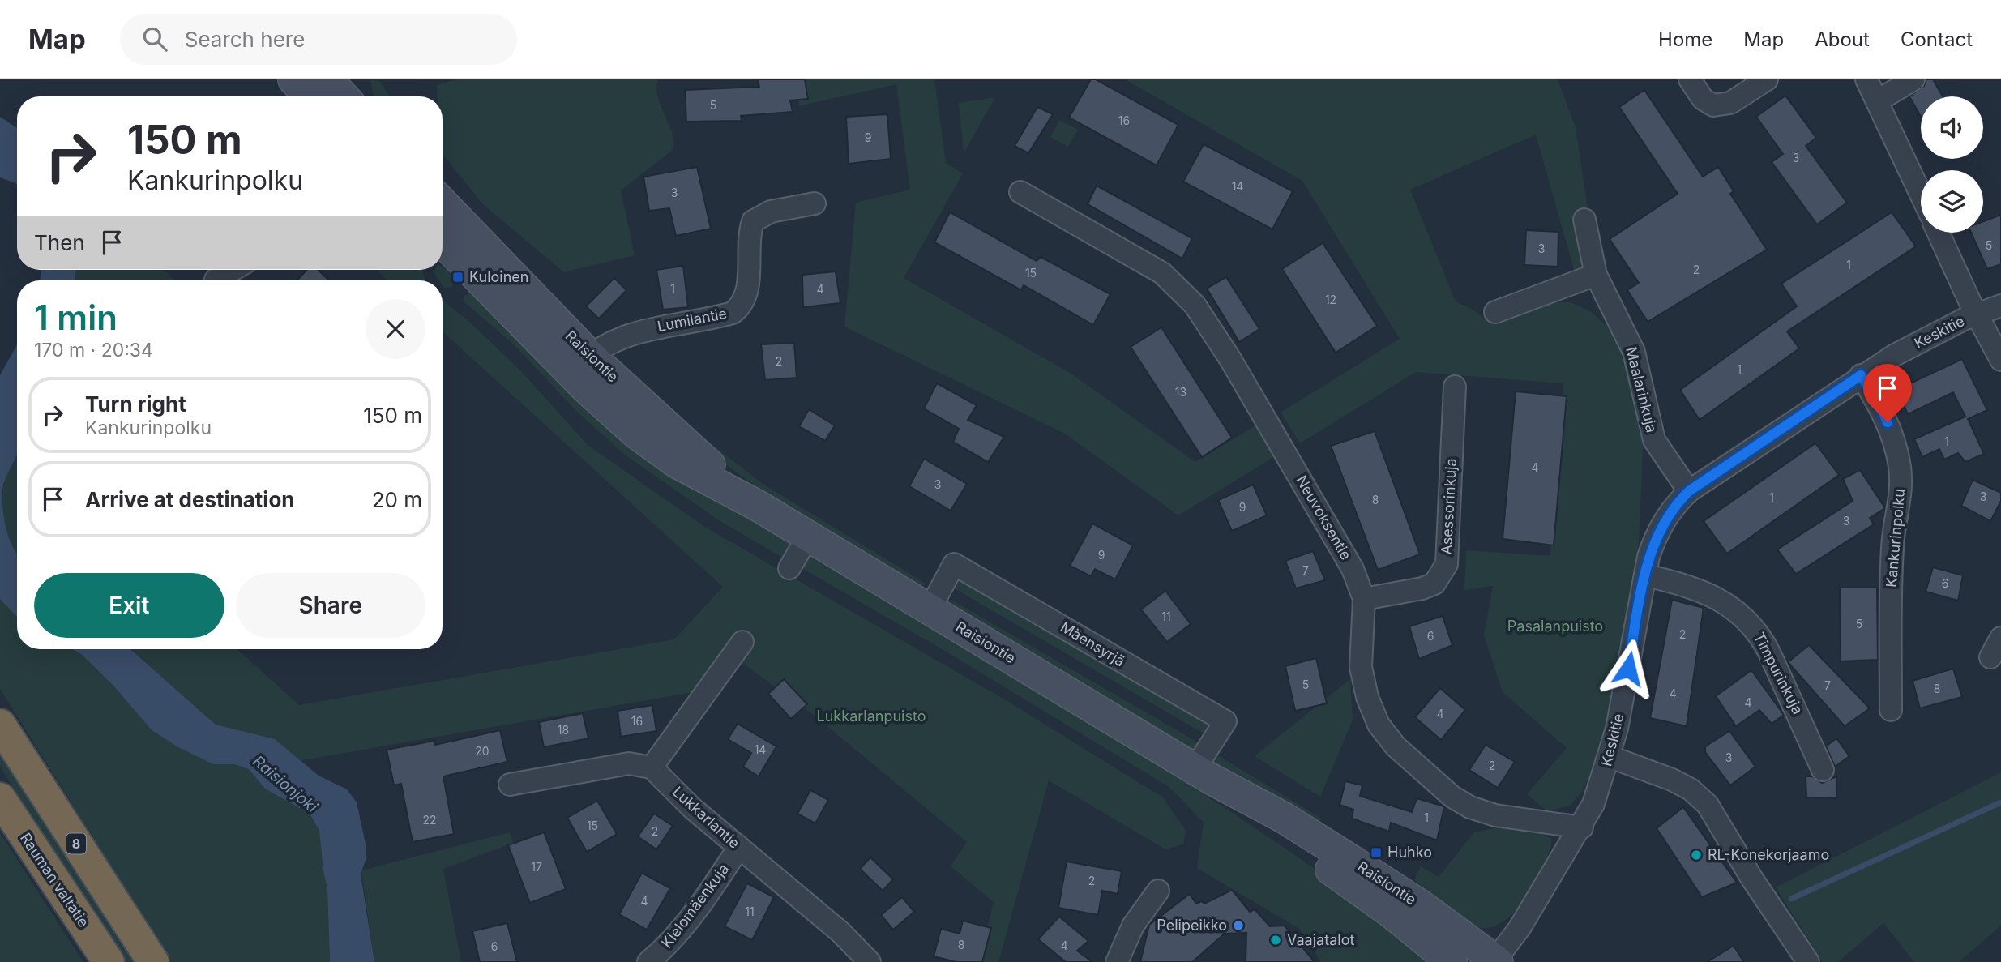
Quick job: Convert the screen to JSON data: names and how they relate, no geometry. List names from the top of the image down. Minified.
{"streets":{"highway":["8","Rauman valtatie"],"main road":["Raisiontie"],"street":["Lumilantie","Keskitie","Maalarinkuja","Asessorinkuja","Neuvoksentie","Kankurinpolku","Mäensyrjä","Timpurinkuja","Lukkarlantie","Kielomäenkuja"]},"crossings":[["Lumilantie","Raisiontie"],["Keskitie","Raisiontie"],["Keskitie","Maalarinkuja"],["Keskitie","Neuvoksentie"],["Keskitie","Kankurinpolku"],["Keskitie","Timpurinkuja"],["Raisiontie","Mäensyrjä"],["Asessorinkuja","Neuvoksentie"],["Lukkarlantie","Kielomäenkuja"]],"water":["Raisionjoki"],"parks":["Pasalanpuisto","Lukkarlanpuisto"],"places":{"transit":["Kuloinen","Huhko"],"other":["RL-Konekorjaamo","Pelipeikko","Vaajatalot"]},"house_numbers":["5","16","9","3","14","3","5","3","1","2","15","1","4","12","2","1","13","1","4","3","3","1","8","9","3","9","7","6","11","5","2","6","5","7","8","4","4","4","16","18","14","20","3","2","1","22","15","2","17","2","4","11","8","4","6"],"page":{"header":"Map","search":"Search here","nav":["Home","Map","About","Contact"],"turn":["150 m","Kankurinpolku"],"then":"Then","heading":["1 min","170 m · 20:34"],"list":[{"name":"Turn right","note":"Kankurinpolku","value":"150 m"},{"name":"Arrive at destination","value":"20 m"}],"buttons":["Exit","Share"]}}
